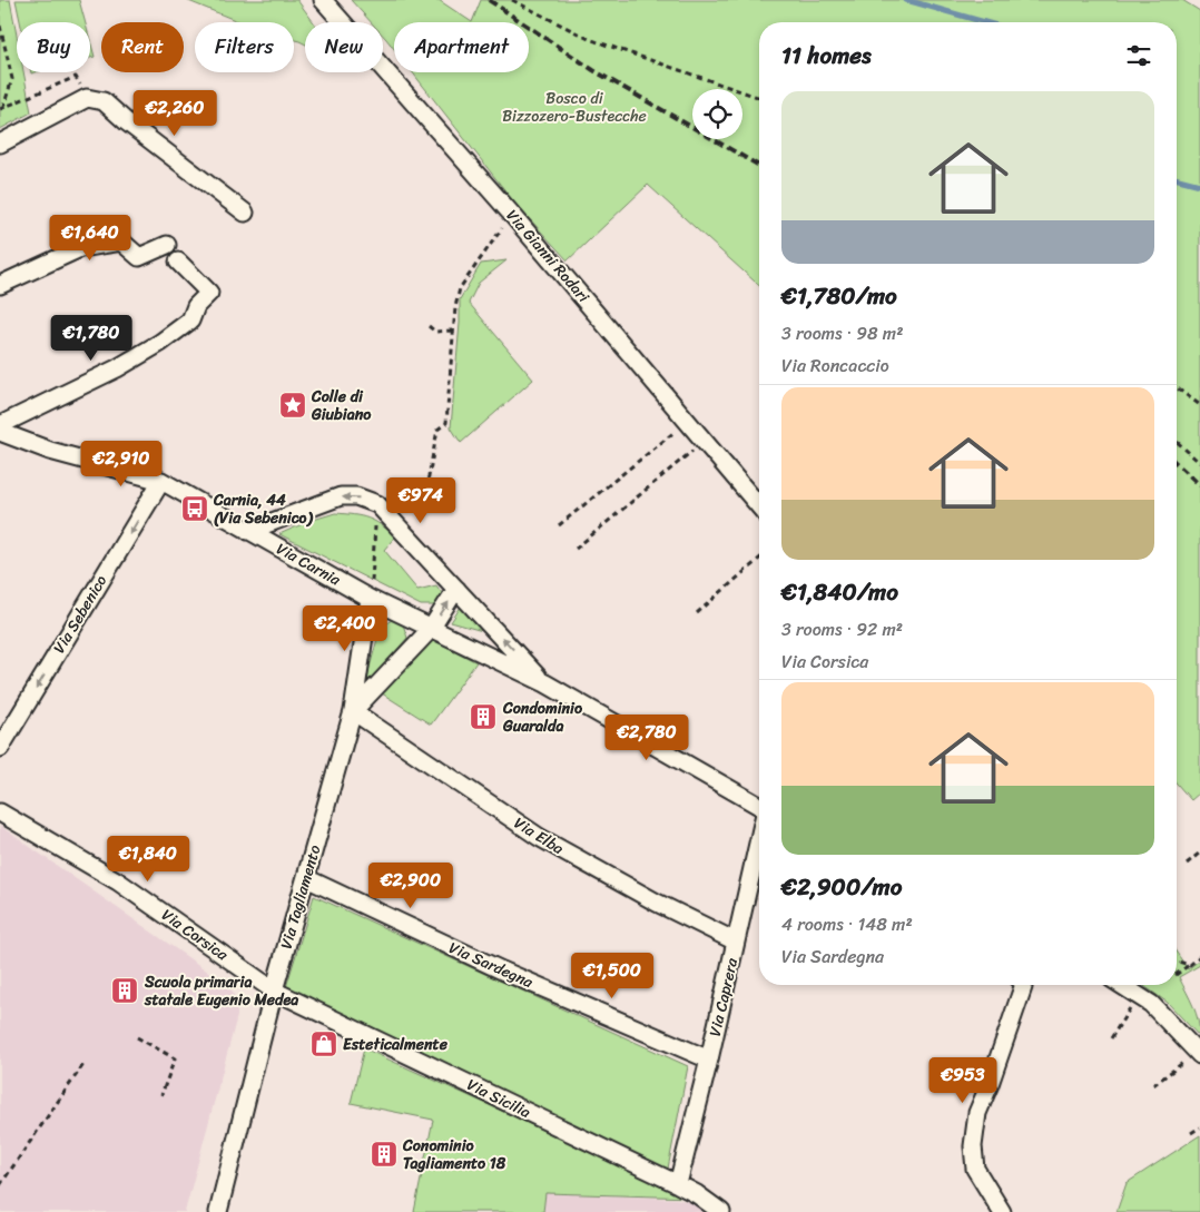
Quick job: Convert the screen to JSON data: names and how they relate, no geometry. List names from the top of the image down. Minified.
{"streets":{"street":["Via Gianni Rodari","Via Carnia","Via Sebenico","Via Elba","Via Tagliamento","Via Corsica","Via Sardegna","Via Caprera","Via Sicilia"]},"crossings":[["Via Carnia","Via Sebenico"],["Via Carnia","Via Tagliamento"],["Via Elba","Via Tagliamento"],["Via Elba","Via Caprera"],["Via Tagliamento","Via Corsica"],["Via Tagliamento","Via Sardegna"],["Via Tagliamento","Via Sicilia"],["Via Corsica","Via Sicilia"],["Via Sardegna","Via Caprera"],["Via Caprera","Via Sicilia"]],"one_way":["Via Sebenico"],"parks":["Bosco di Bizzozero-Bustecche"],"places":{"place":["Colle di Giubiano"],"bus stop":["Carnia, 44 (Via Sebenico)"],"building":["Condominio Guaralda","Scuola primaria statale Eugenio Medea","Conominio Tagliamento 18"],"shop":["Esteticalmente"]},"page":{"chip":["Buy","Rent","Filters","New","Apartment"],"heading":"11 homes","list":[{"name":"€1,780/mo","note":"3 rooms · 98 m² · Via Roncaccio"},{"name":"€1,840/mo","note":"3 rooms · 92 m² · Via Corsica"},{"name":"€2,900/mo","note":"4 rooms · 148 m² · Via Sardegna"}],"price":["€2,260","€1,640","€1,780","€2,910","€974","€2,400","€2,780","€1,840","€2,900","€1,500","€953"]}}
